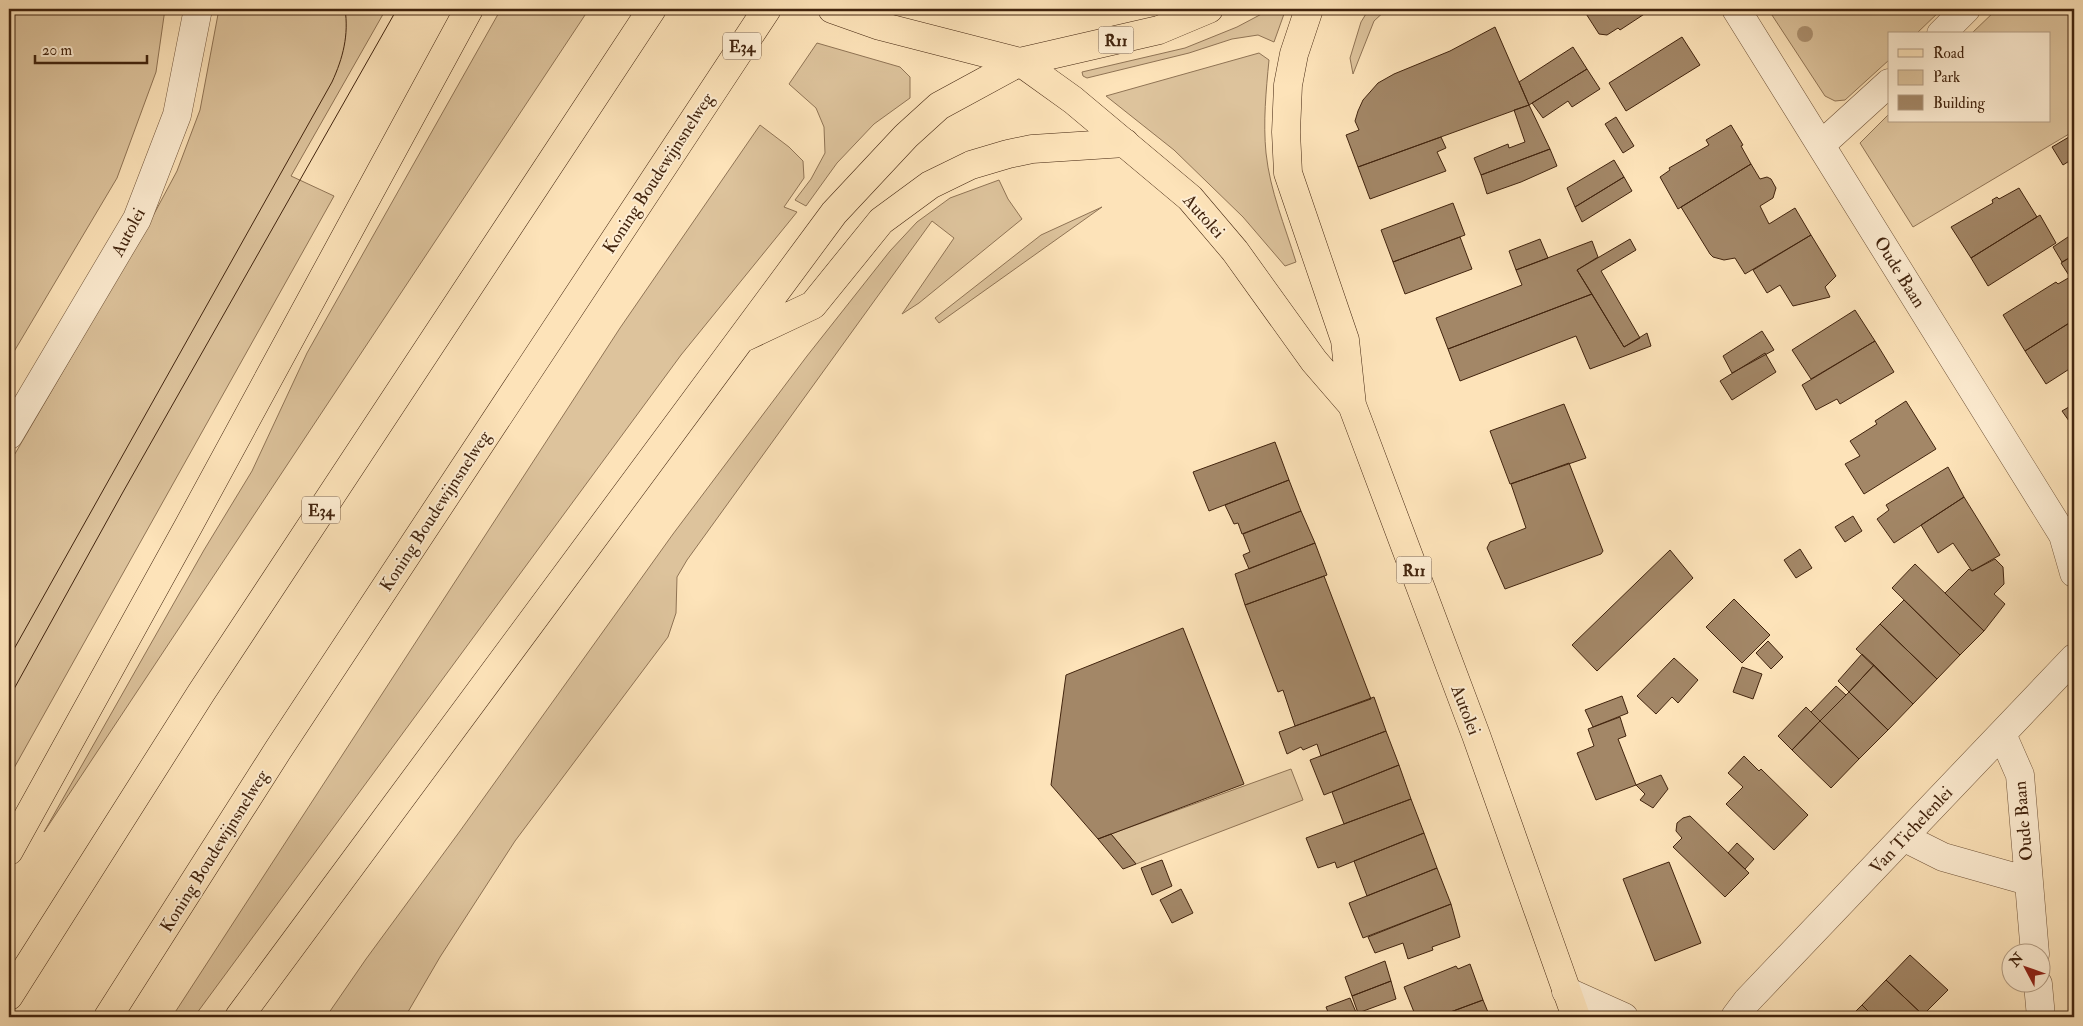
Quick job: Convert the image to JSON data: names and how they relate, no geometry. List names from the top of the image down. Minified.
{"streets":{"main road":["R11","E34","Koning Boudewijnsnelweg","Autolei"],"street":["Oude Baan","Van Tichelenlei"]},"crossings":[["Oude Baan","Van Tichelenlei"]],"legend":["Road","Park","Building"],"scale_bar":"20 m","north":"top left"}
